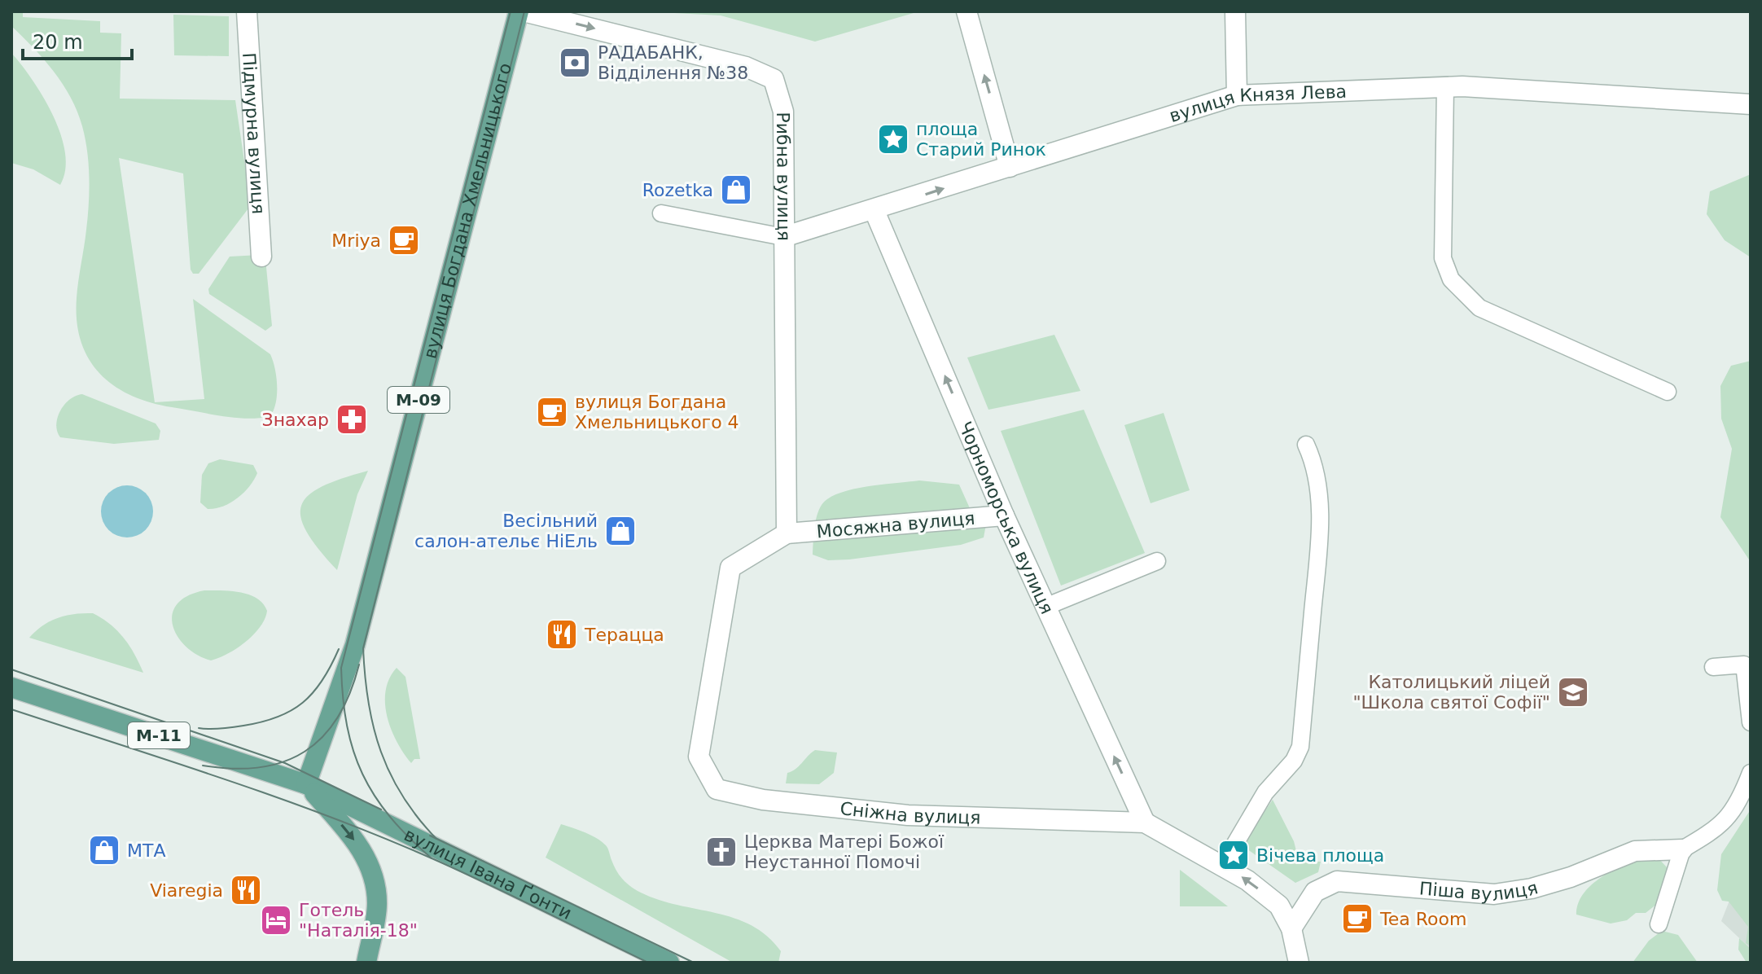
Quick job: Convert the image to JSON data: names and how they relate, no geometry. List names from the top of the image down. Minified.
{"streets":{"main road":["вулиця Богдана Хмельницького","М-09","М-11","вулиця Івана Ґонти"],"street":["вулиця Князя Лева","Підмурна вулиця","Рибна вулиця","Чорноморська вулиця","Мосяжна вулиця","Сніжна вулиця","Піша вулиця"]},"crossings":[["вулиця Князя Лева","Рибна вулиця"],["вулиця Князя Лева","Чорноморська вулиця"],["Рибна вулиця","Мосяжна вулиця"],["Рибна вулиця","Сніжна вулиця"],["вулиця Богдана Хмельницького","М-11"],["вулиця Богдана Хмельницького","вулиця Івана Ґонти"],["Чорноморська вулиця","Мосяжна вулиця"],["Чорноморська вулиця","Сніжна вулиця"],["Мосяжна вулиця","Сніжна вулиця"],["М-11","вулиця Івана Ґонти"]],"one_way":["Рибна вулиця","Чорноморська вулиця"],"places":{"bank":["РАДАБАНК, Відділення №38"],"place":["площа Старий Ринок","Вічева площа"],"shop":["Rozetka","Весільний салон-ательє НіЕль","МТА"],"cafe":["Mriya","вулиця Богдана Хмельницького 4","Tea Room"],"pharmacy":["Знахар"],"restaurant":["Терацца","Viaregia"],"school or university":["Католицький ліцей \"Школа святої Софії\""],"church":["Церква Матері Божої Неустанної Помочі"],"hotel":["Готель \"Наталія-18\""]},"scale_bar":"20 m"}
